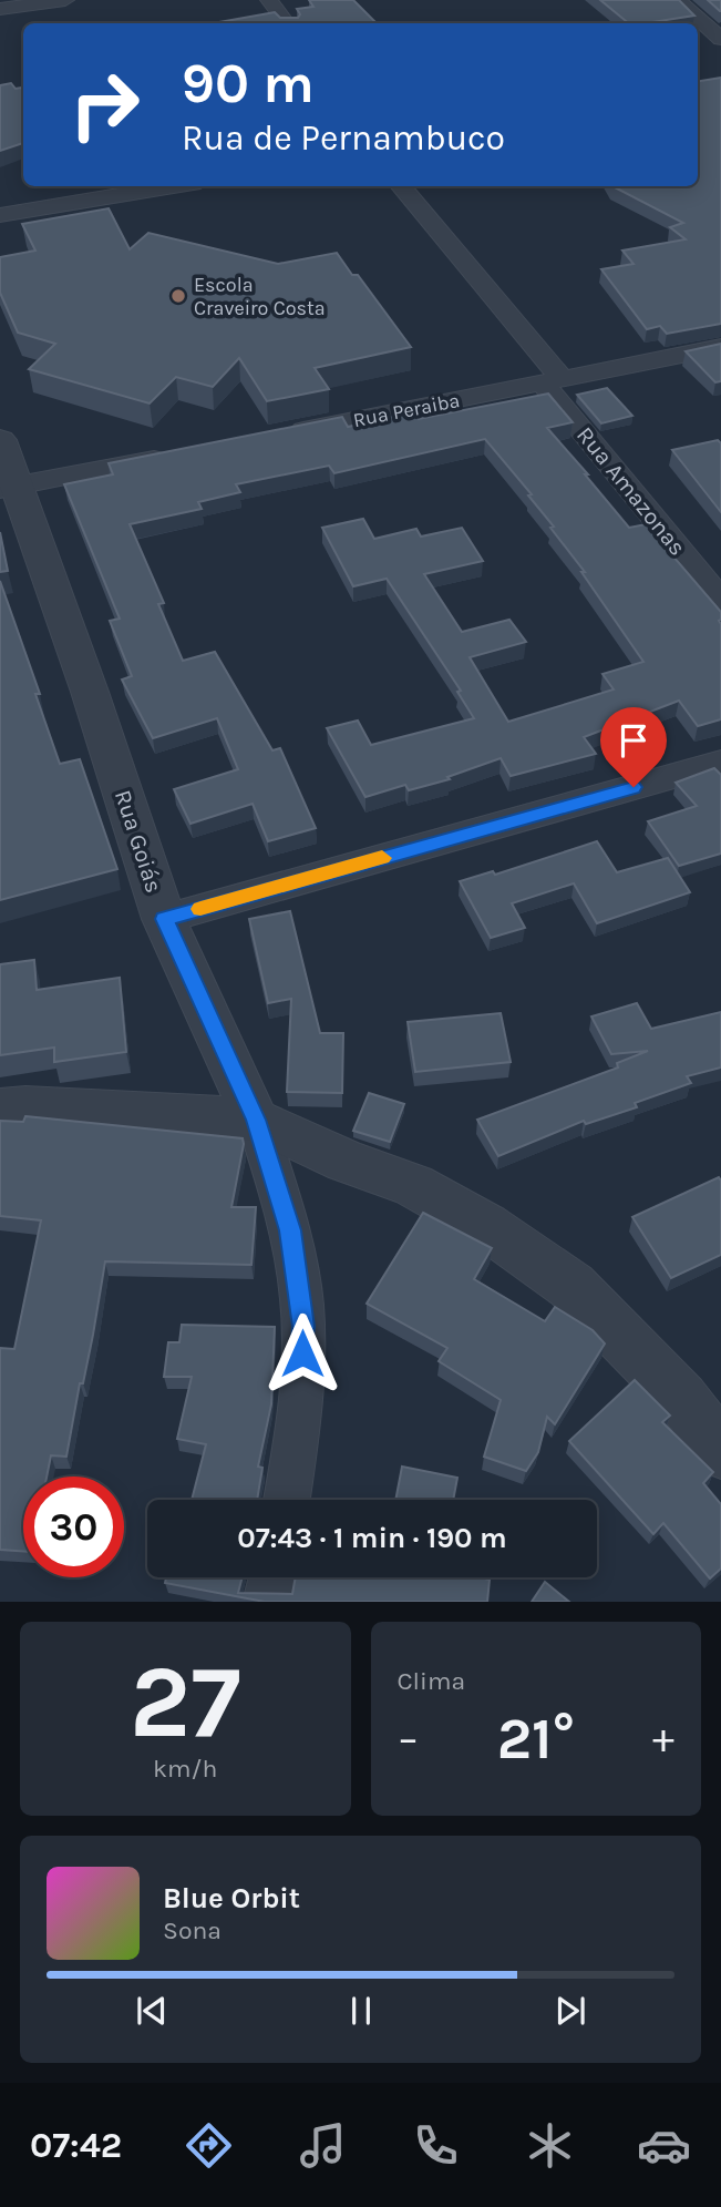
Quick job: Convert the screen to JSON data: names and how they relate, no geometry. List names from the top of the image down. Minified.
{"streets":{"street":["Rua Peraiba","Rua Amazonas","Rua Goiás"]},"crossings":[["Rua Peraiba","Rua Amazonas"]],"places":["Escola Craveiro Costa"],"page":{"turn":["90 m","Rua de Pernambuco"],"limit":"30","trip":"07:43 · 1 min · 190 m","tile":[["27","km/h"],"Clima"],"heat":["−","21°","+"],"song":["Blue Orbit","Sona"],"tabs":"07:42"}}
